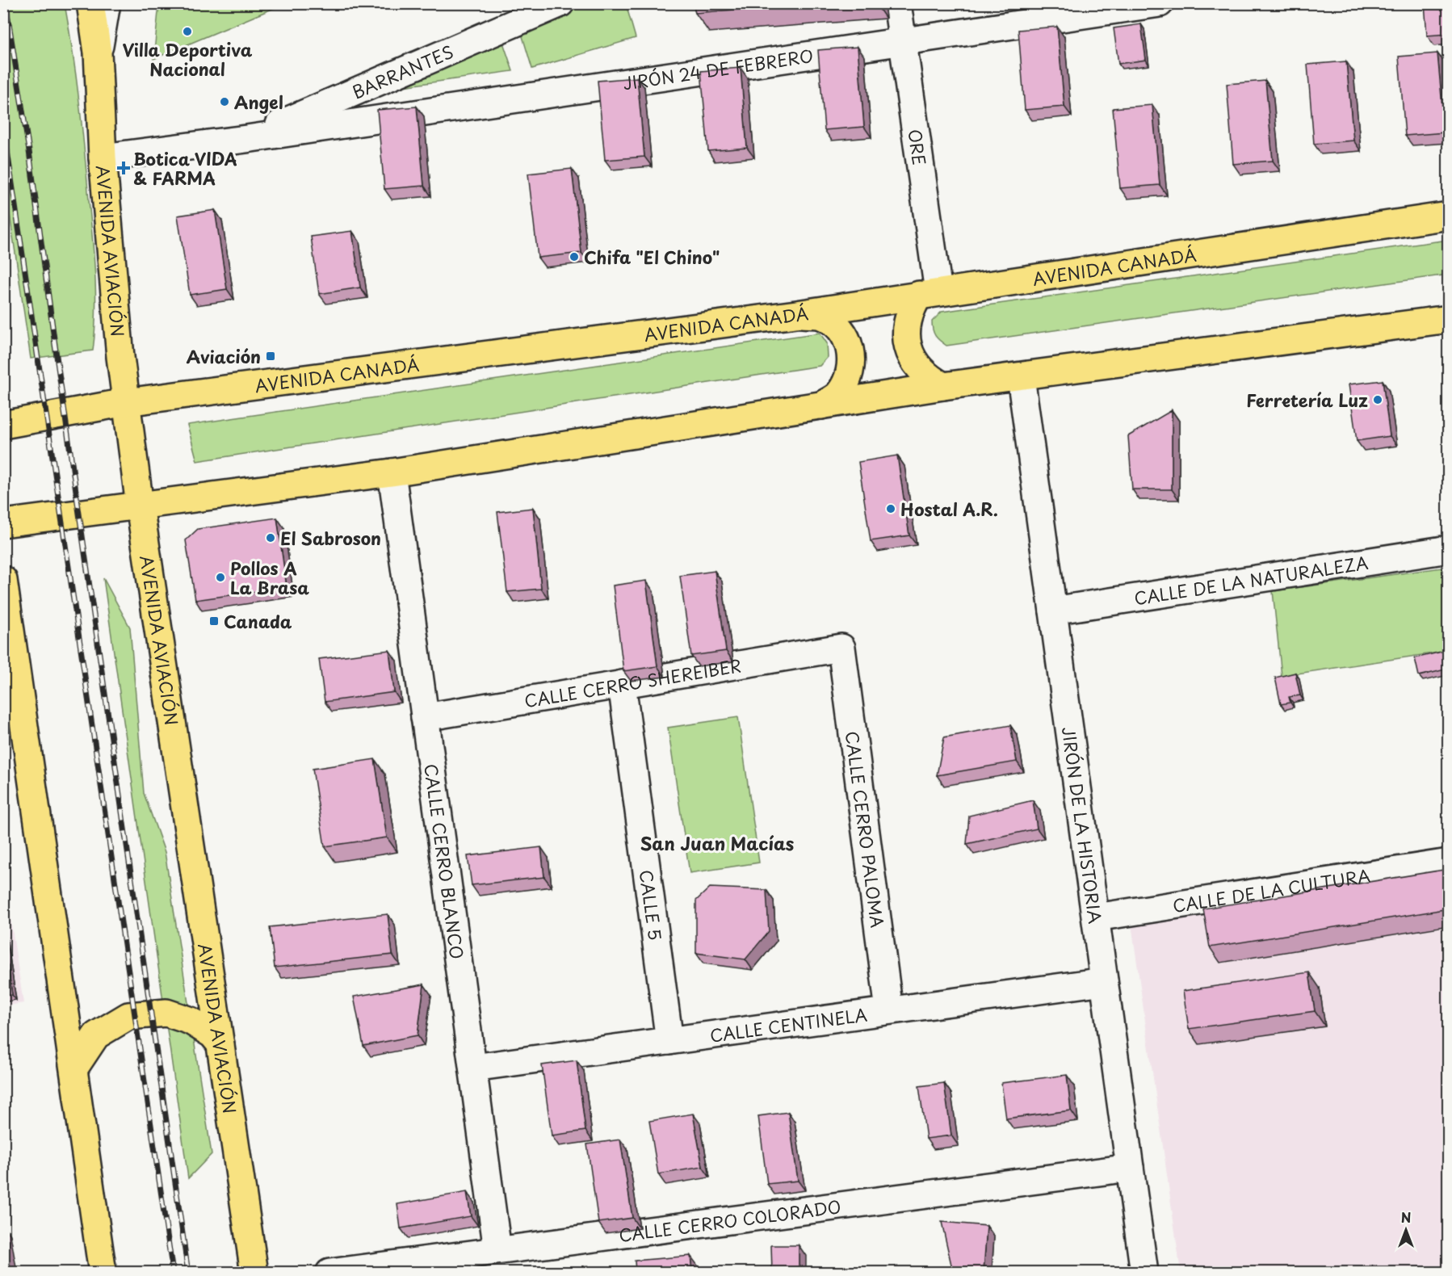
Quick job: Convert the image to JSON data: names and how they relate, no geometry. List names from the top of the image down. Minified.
{"streets":{"main road":["AVENIDA AVIACIÓN","AVENIDA CANADÁ"],"street":["JIRÓN 24 DE FEBRERO","BARRANTES","ORE","CALLE DE LA NATURALEZA","CALLE CERRO SHEREIBER","JIRÓN DE LA HISTORIA","CALLE CERRO PALOMA","CALLE CERRO BLANCO","CALLE DE LA CULTURA","CALLE 5","CALLE CENTINELA","CALLE CERRO COLORADO"]},"crossings":[["JIRÓN 24 DE FEBRERO","BARRANTES"],["JIRÓN 24 DE FEBRERO","ORE"],["JIRÓN 24 DE FEBRERO","AVENIDA AVIACIÓN"],["ORE","AVENIDA CANADÁ"],["AVENIDA AVIACIÓN","AVENIDA CANADÁ"],["CALLE DE LA NATURALEZA","JIRÓN DE LA HISTORIA"],["CALLE CERRO SHEREIBER","CALLE CERRO PALOMA"],["CALLE CERRO SHEREIBER","CALLE CERRO BLANCO"],["CALLE CERRO SHEREIBER","CALLE 5"],["JIRÓN DE LA HISTORIA","CALLE DE LA CULTURA"],["JIRÓN DE LA HISTORIA","CALLE CENTINELA"],["JIRÓN DE LA HISTORIA","CALLE CERRO COLORADO"],["CALLE CERRO PALOMA","CALLE CENTINELA"],["CALLE CERRO BLANCO","CALLE CENTINELA"],["CALLE CERRO BLANCO","CALLE CERRO COLORADO"],["CALLE 5","CALLE CENTINELA"]],"districts":["San Juan Macías"],"places":{"other":["Villa Deportiva Nacional","Angel","Chifa \"El Chino\"","Ferretería Luz","Hostal A.R.","El Sabroson","Pollos A La Brasa"],"health":["Botica VIDA & FARMA"],"transit":["Aviación","Canada"]},"north":"top"}
